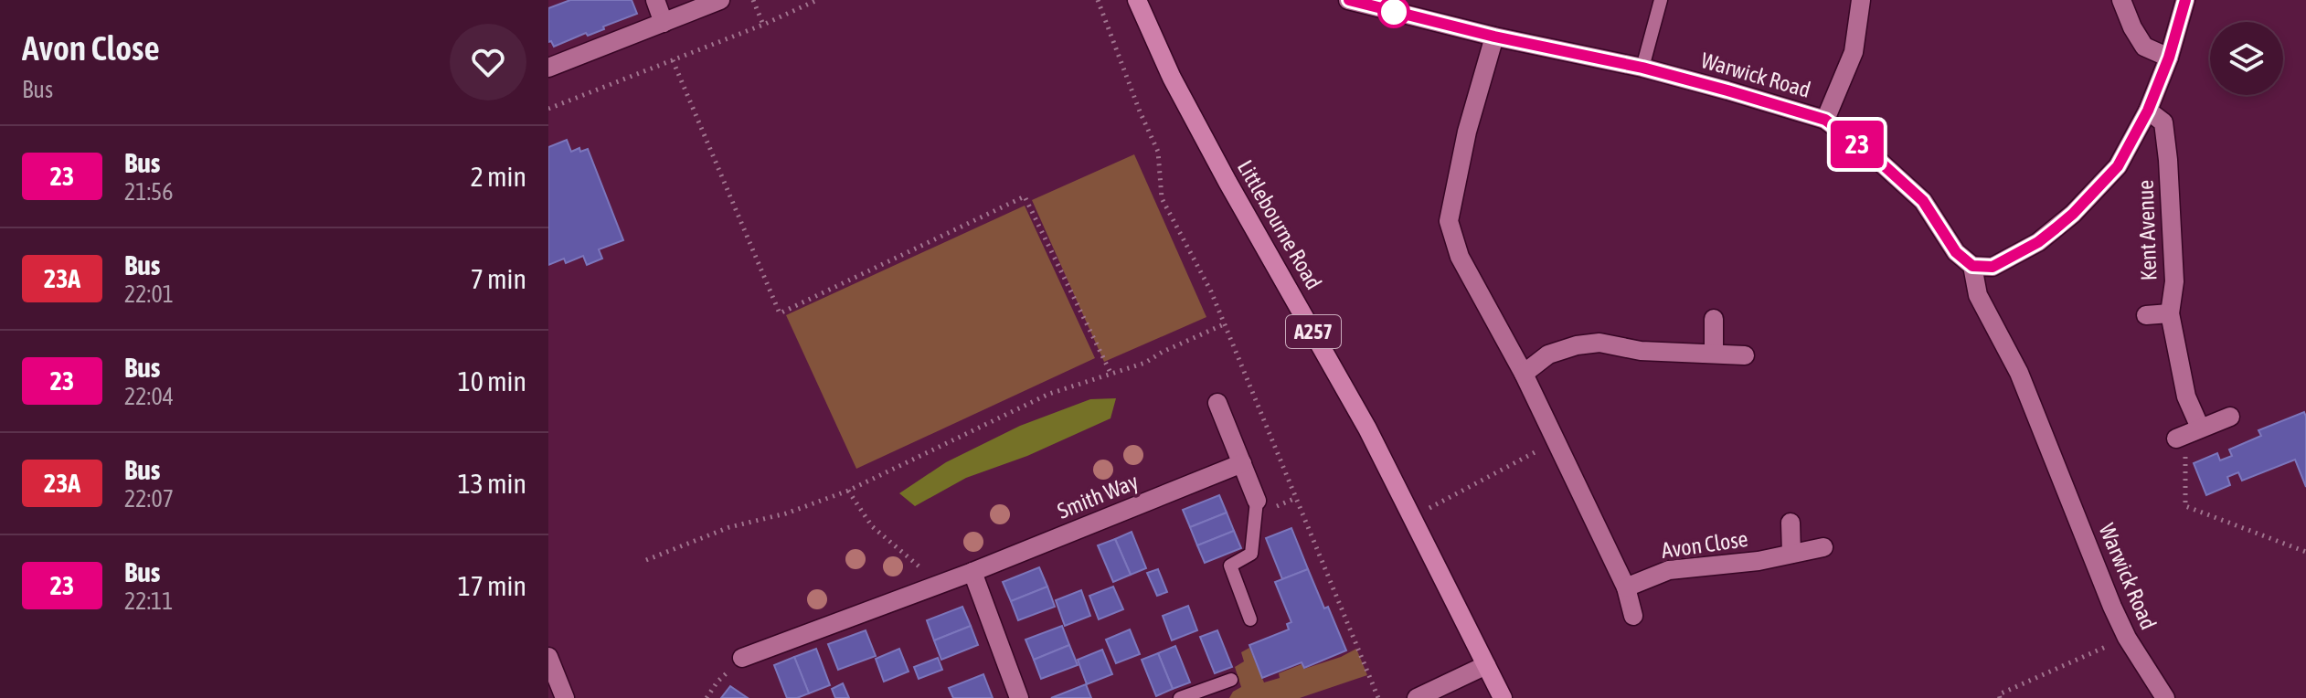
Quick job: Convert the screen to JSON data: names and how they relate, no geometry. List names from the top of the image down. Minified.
{"streets":{"main road":["Littlebourne Road","A257"],"street":["Warwick Road","Kent Avenue","Smith Way","Avon Close"]},"crossings":[["Warwick Road","Kent Avenue"],["Littlebourne Road","A257"]],"lines":["bus line 23"],"page":{"heading":["Avon Close","Bus"],"on_map":"23","list":[{"mark":"23","name":"Bus","note":"21:56","value":"2 min"},{"mark":"23A","name":"Bus","note":"22:01","value":"7 min"},{"mark":"23","name":"Bus","note":"22:04","value":"10 min"},{"mark":"23A","name":"Bus","note":"22:07","value":"13 min"},{"mark":"23","name":"Bus","note":"22:11","value":"17 min"}]}}
